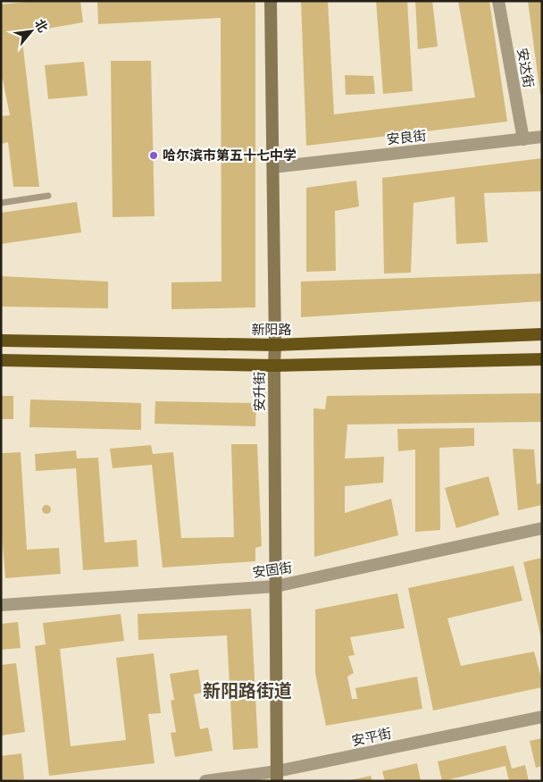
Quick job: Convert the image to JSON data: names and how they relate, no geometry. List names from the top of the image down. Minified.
{"streets":{"highway":["新阳路"],"main road":["安升街"],"street":["安达街","安良街","安固街","安平街"]},"crossings":[["安达街","安良街"],["安良街","安升街"],["新阳路","安升街"],["安升街","安固街"],["安升街","安平街"]],"districts":["新阳路街道"],"places":["哈尔滨市第五十七中学"],"north":"top right"}
